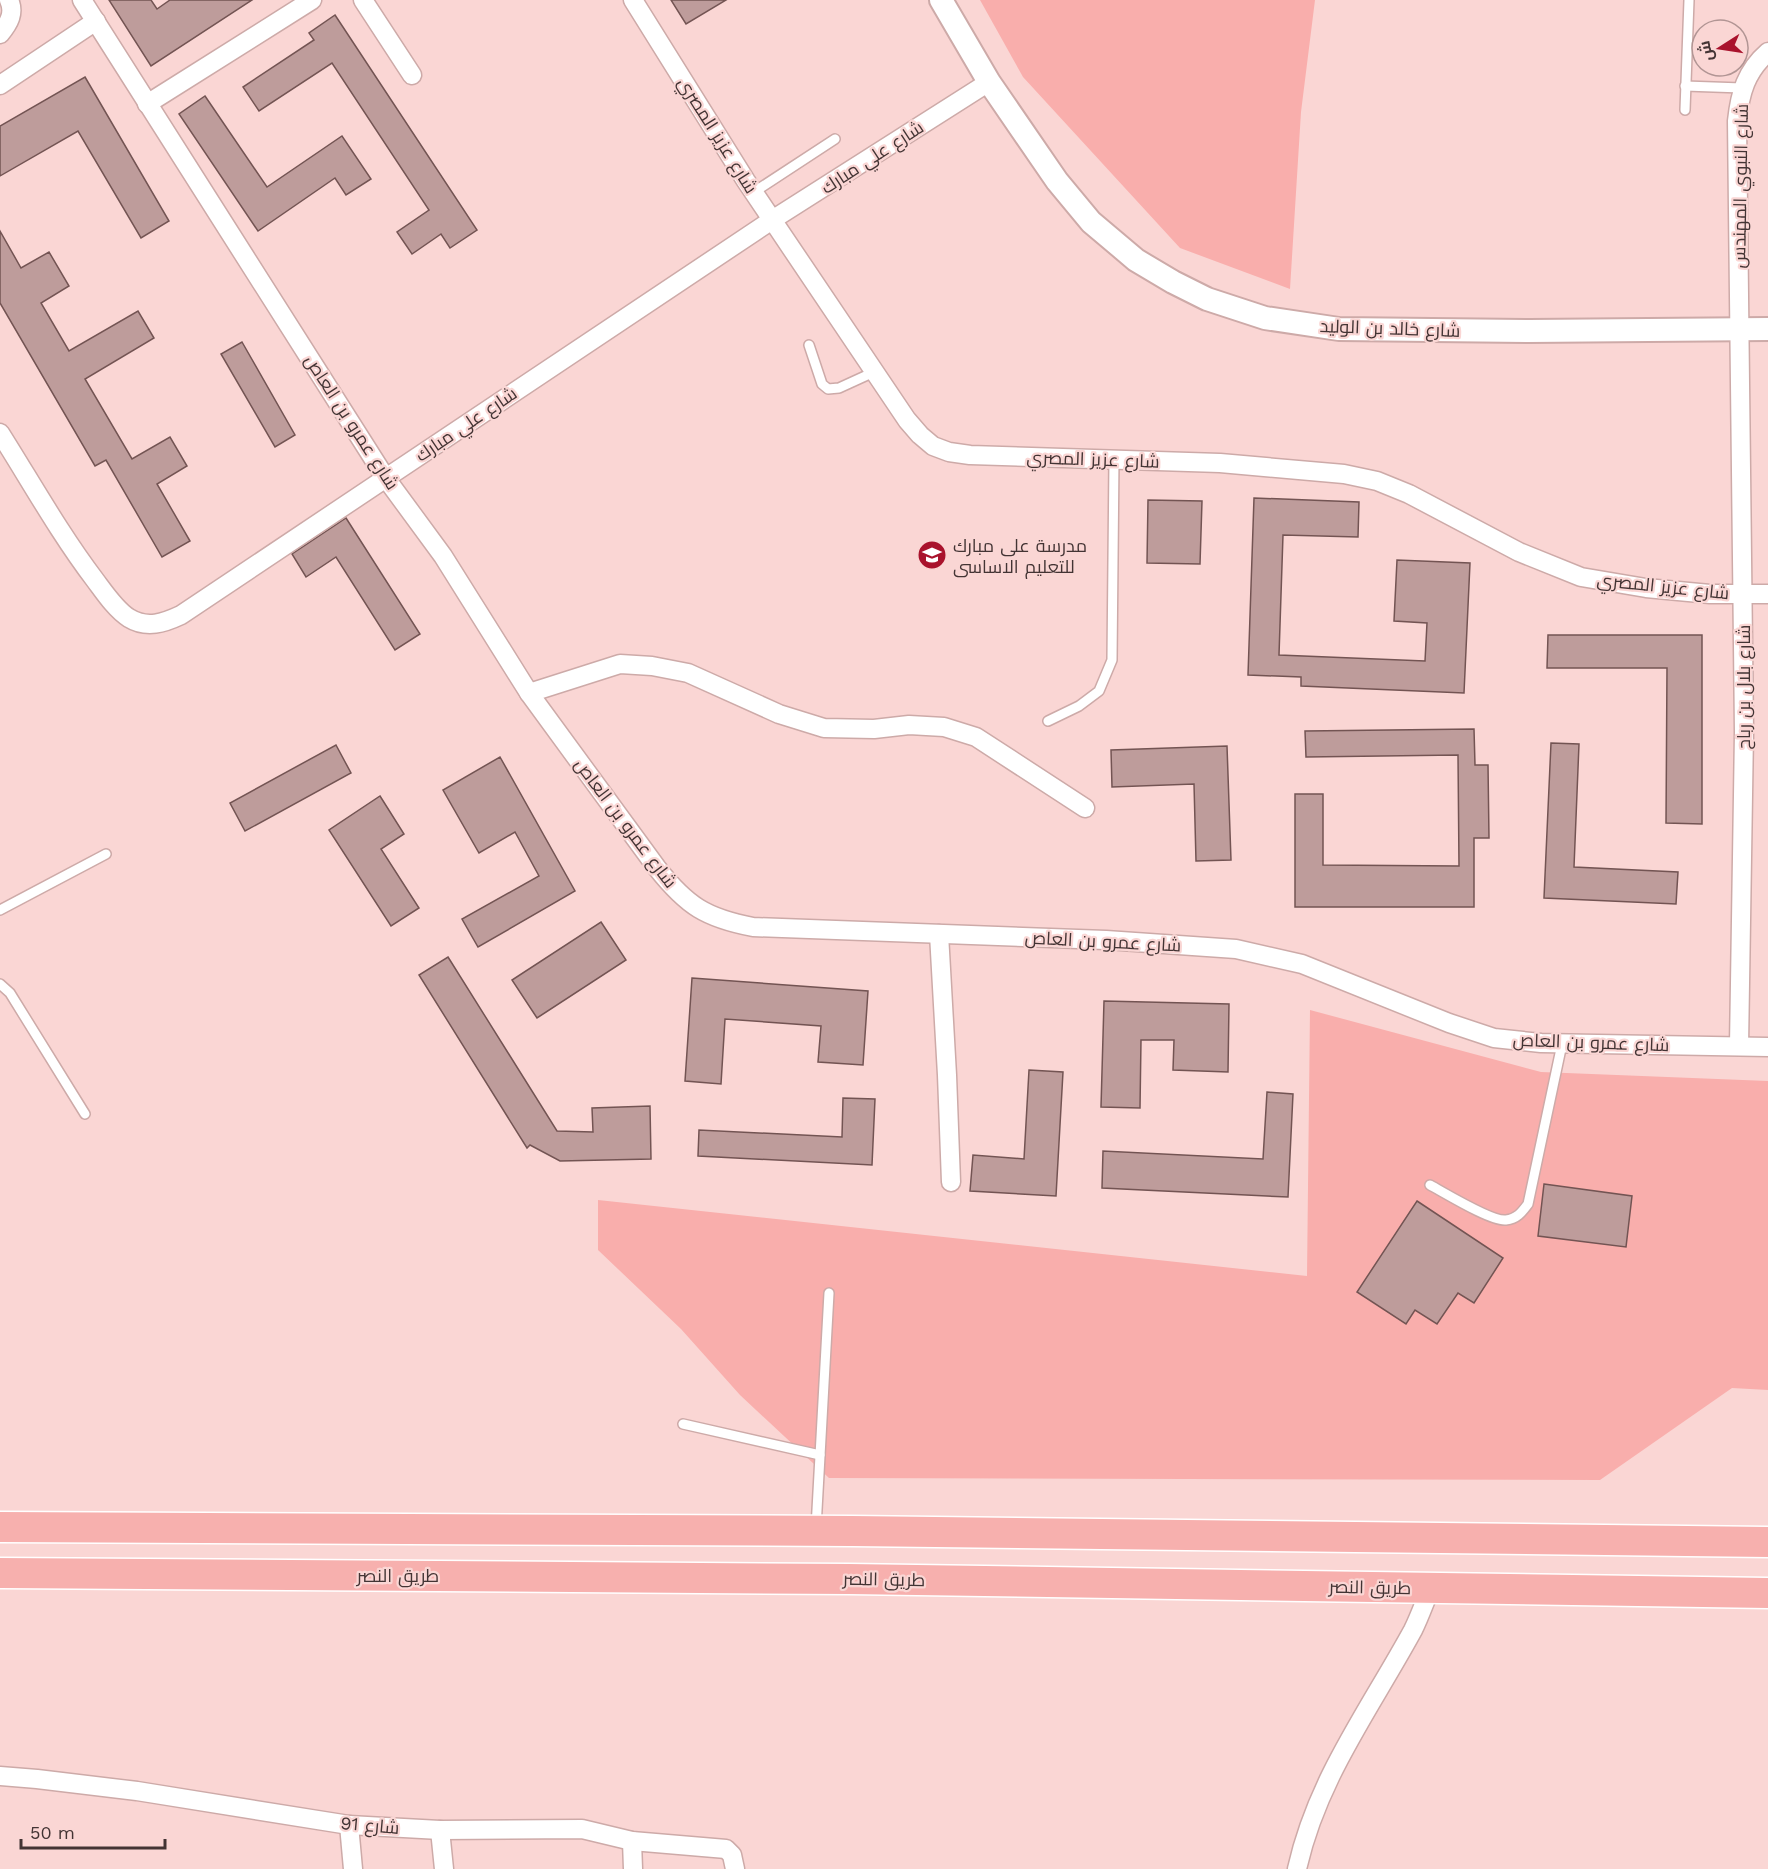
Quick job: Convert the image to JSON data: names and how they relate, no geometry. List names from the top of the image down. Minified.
{"streets":{"highway":["طريق النصر"],"street":["شارع عزيز المصري","شارع علي مبارك","شارع النبوي المهندس","شارع خالد بن الوليد","شارع عمرو بن العاص","شارع بلال بن رباح","شارع 91"]},"crossings":[["شارع عزيز المصري","شارع علي مبارك"],["شارع عزيز المصري","شارع بلال بن رباح"],["شارع علي مبارك","شارع خالد بن الوليد"],["شارع علي مبارك","شارع عمرو بن العاص"],["شارع النبوي المهندس","شارع خالد بن الوليد"],["شارع النبوي المهندس","شارع بلال بن رباح"],["شارع خالد بن الوليد","شارع بلال بن رباح"],["شارع عمرو بن العاص","شارع بلال بن رباح"]],"places":{"school or university":["مدرسة على مبارك للتعليم الاساسى"]},"scale_bar":"50 m","north":"left"}
